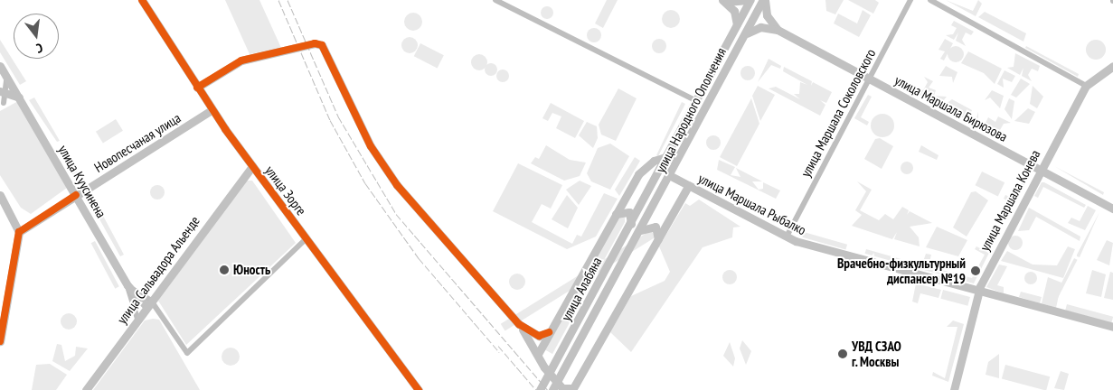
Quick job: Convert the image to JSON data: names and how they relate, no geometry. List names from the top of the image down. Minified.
{"streets":{"street":["улица Маршала Бирюзова","улица Народного Ополчения","улица Маршала Соколовского","Новопесчаная улица","улица Куусинена","улица Зорге","улица Маршала Конева","улица Маршала Рыбалко","улица Сальвадора Альенде","улица Алабяна"]},"crossings":[["улица Маршала Бирюзова","улица Народного Ополчения"],["улица Маршала Бирюзова","улица Маршала Соколовского"],["улица Маршала Бирюзова","улица Маршала Конева"],["улица Народного Ополчения","улица Маршала Рыбалко"],["улица Народного Ополчения","улица Алабяна"],["улица Маршала Соколовского","улица Маршала Рыбалко"],["Новопесчаная улица","улица Куусинена"],["Новопесчаная улица","улица Зорге"],["улица Куусинена","улица Сальвадора Альенде"],["улица Зорге","улица Сальвадора Альенде"],["улица Маршала Конева","улица Маршала Рыбалко"]],"places":["Юность","Врачебно-физкультурный диспансер №19","УВД СЗАО г. Москвы"],"north":"bottom"}
